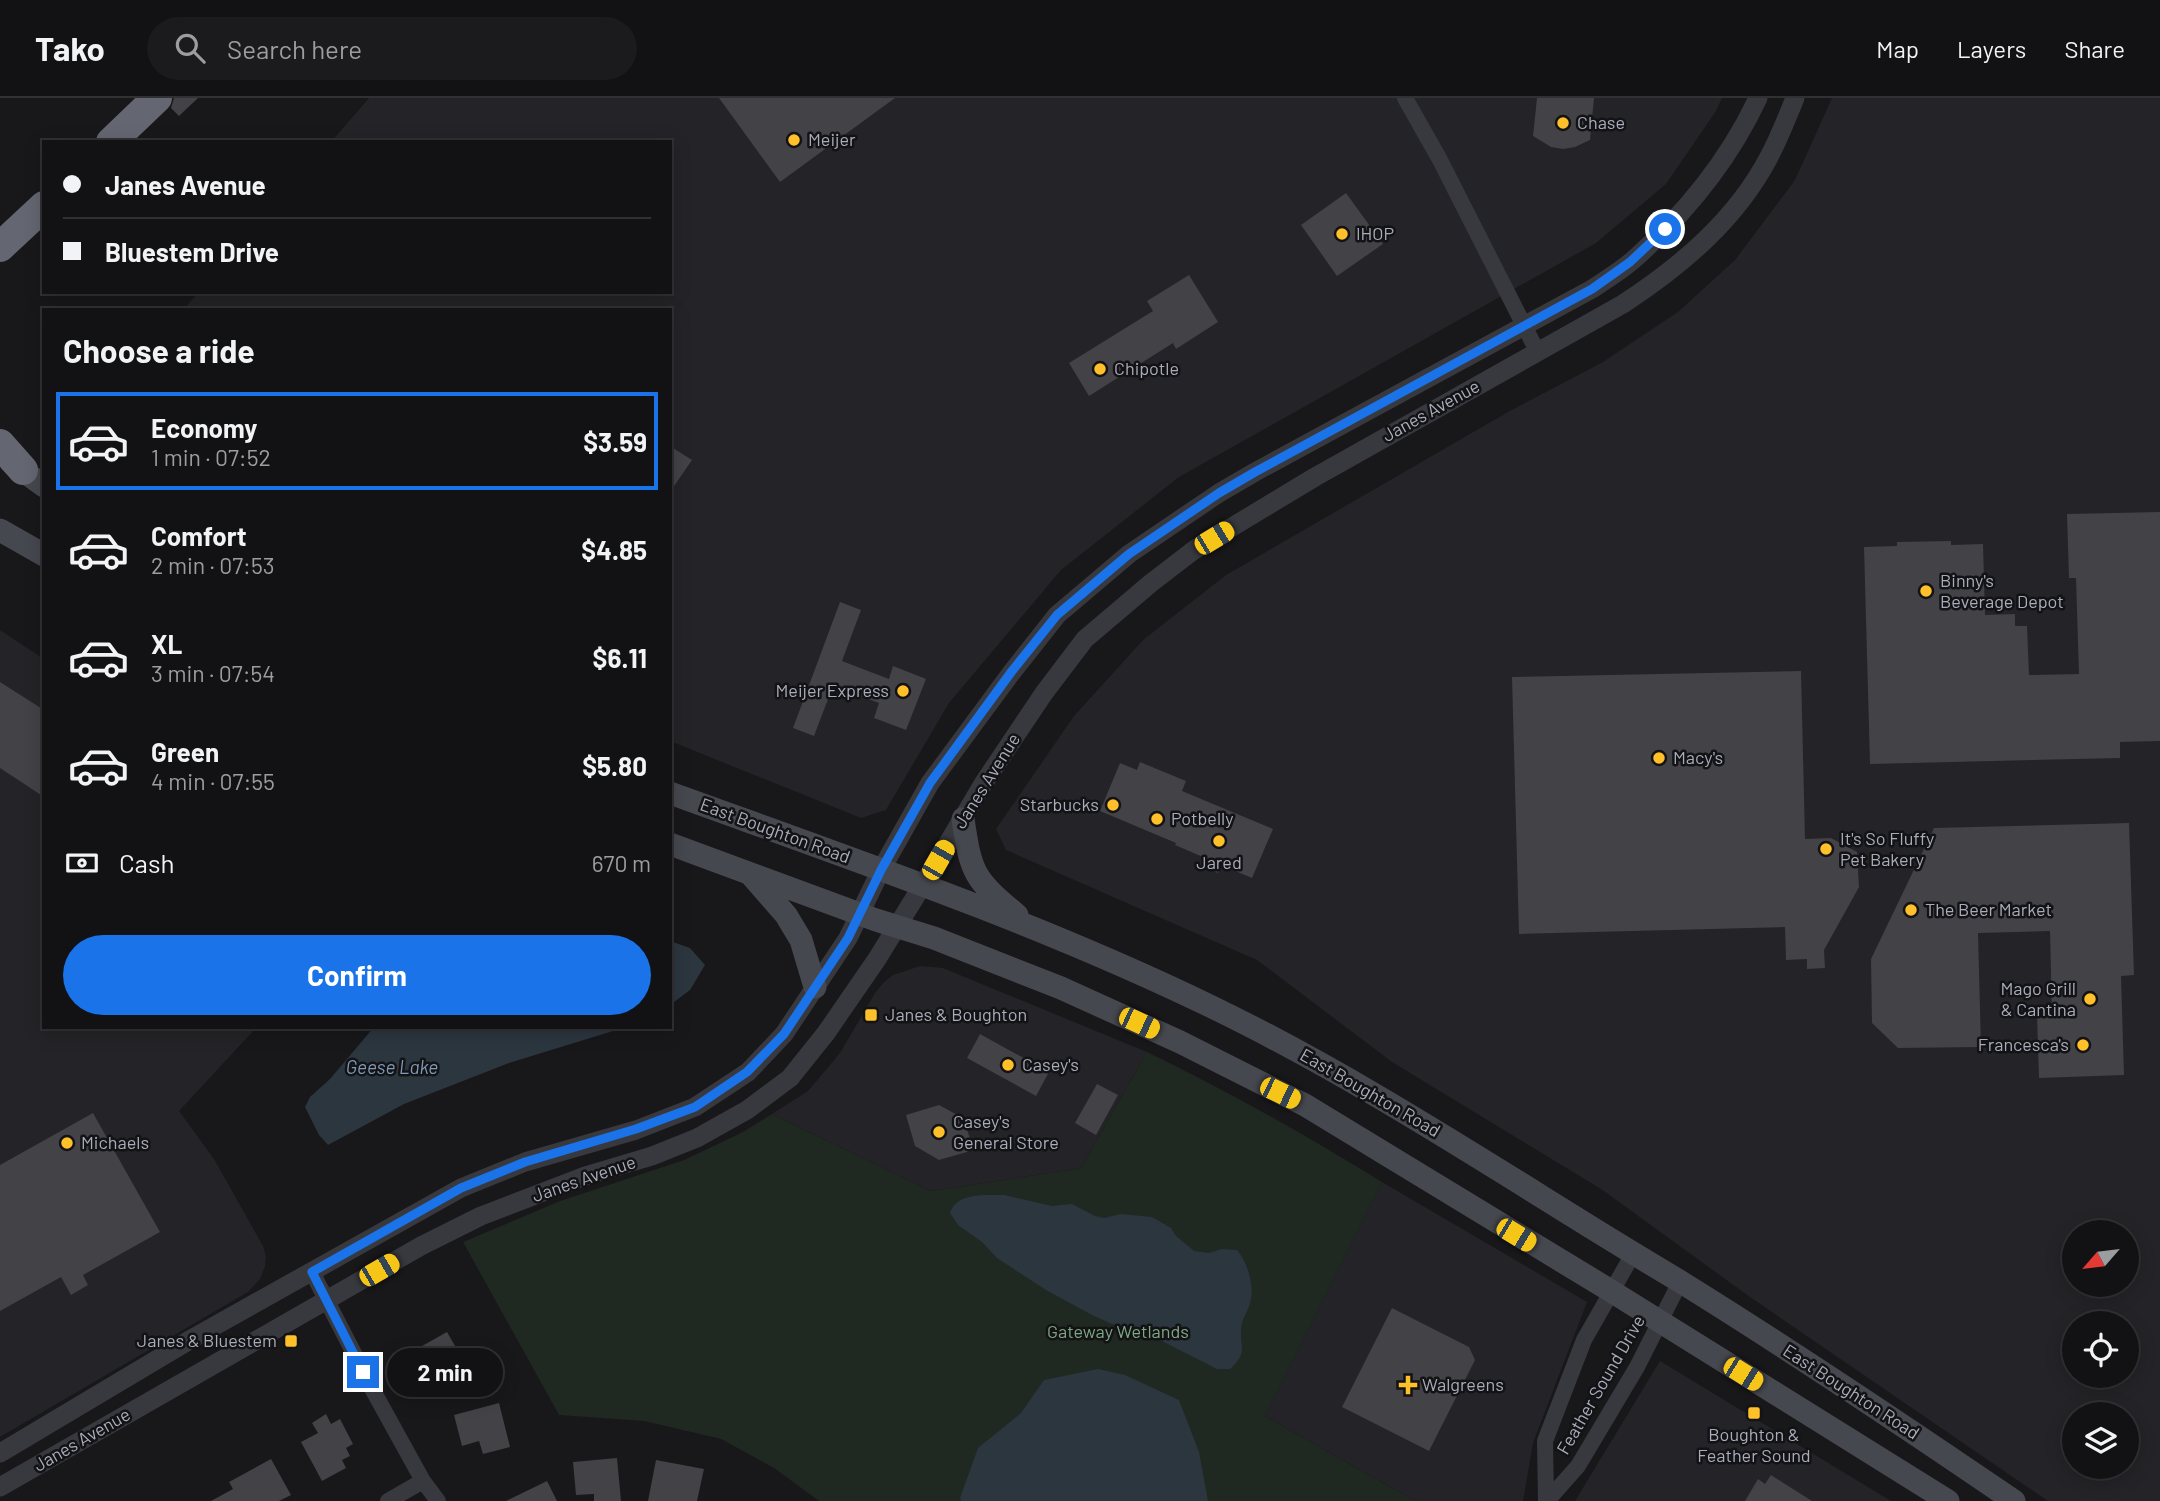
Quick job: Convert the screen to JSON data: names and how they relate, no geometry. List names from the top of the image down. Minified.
{"streets":{"main road":["East Boughton Road"],"street":["Janes Avenue","Feather Sound Drive"]},"crossings":[["Janes Avenue","East Boughton Road"],["East Boughton Road","Feather Sound Drive"]],"water":["Geese Lake"],"parks":["Gateway Wetlands"],"places":{"other":["Chase","Meijer","IHOP","Chipotle","Binny's Beverage Depot","Meijer Express","Macy's","Starbucks","Potbelly","Jared","It's So Fluffy Pet Bakery","The Beer Market","Mago Grill & Cantina","Francesca's","Casey's","Casey's General Store","Michaels"],"transit":["Janes & Boughton","Janes & Bluestem","Boughton & Feather Sound"],"health":["Walgreens"]},"north":"bottom left","page":{"header":"Tako","search":"Search here","nav":["Map","Layers","Share"],"banner":["Janes Avenue","Bluestem Drive"],"heading":"Choose a ride","list":[{"name":"Economy","note":"1 min · 07:52","value":"$3.59"},{"name":"Comfort","note":"2 min · 07:53","value":"$4.85"},{"name":"XL","note":"3 min · 07:54","value":"$6.11"},{"name":"Green","note":"4 min · 07:55","value":"$5.80"}],"pay":["Cash","670 m"],"buttons":"Confirm","bubble":"2 min"}}
